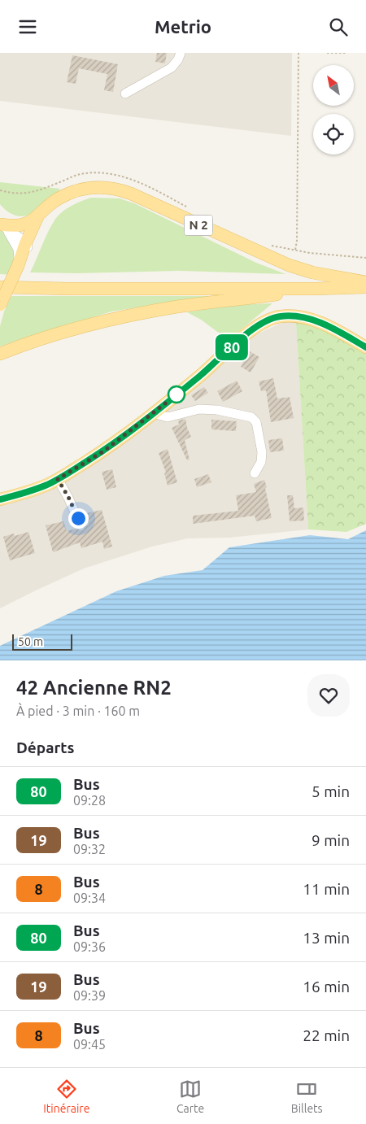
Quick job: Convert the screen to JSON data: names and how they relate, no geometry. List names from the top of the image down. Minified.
{"streets":{"main road":["N 2"]},"lines":["bus line 80"],"scale_bar":"50 m","north":"top left","page":{"header":"Metrio","on_map":"80","scale":"50 m","heading":[["42 Ancienne RN2","À pied · 3 min · 160 m"],"Départs"],"list":[{"mark":"80","name":"Bus","note":"09:28","value":"5 min"},{"mark":"19","name":"Bus","note":"09:32","value":"9 min"},{"mark":"8","name":"Bus","note":"09:34","value":"11 min"},{"mark":"80","name":"Bus","note":"09:36","value":"13 min"},{"mark":"19","name":"Bus","note":"09:39","value":"16 min"},{"mark":"8","name":"Bus","note":"09:45","value":"22 min"}],"tabs":["Itinéraire","Carte","Billets"]}}
